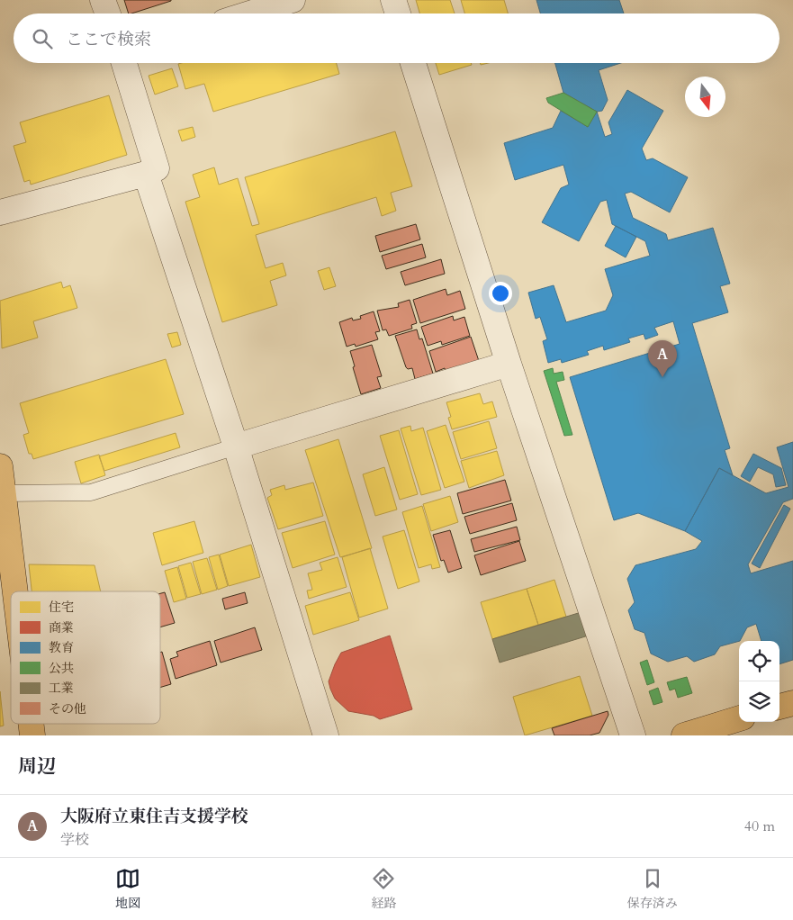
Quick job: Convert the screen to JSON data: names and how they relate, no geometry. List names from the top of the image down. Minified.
{"legend":["住宅","商業","教育","公共","工業","その他"],"north":"bottom","page":{"search":"ここで検索","pins":"A","heading":"周辺","list":[{"mark":"A","name":"大阪府立東住吉支援学校","note":"学校","value":"40 m"}],"nav":["地図","経路","保存済み"]}}
